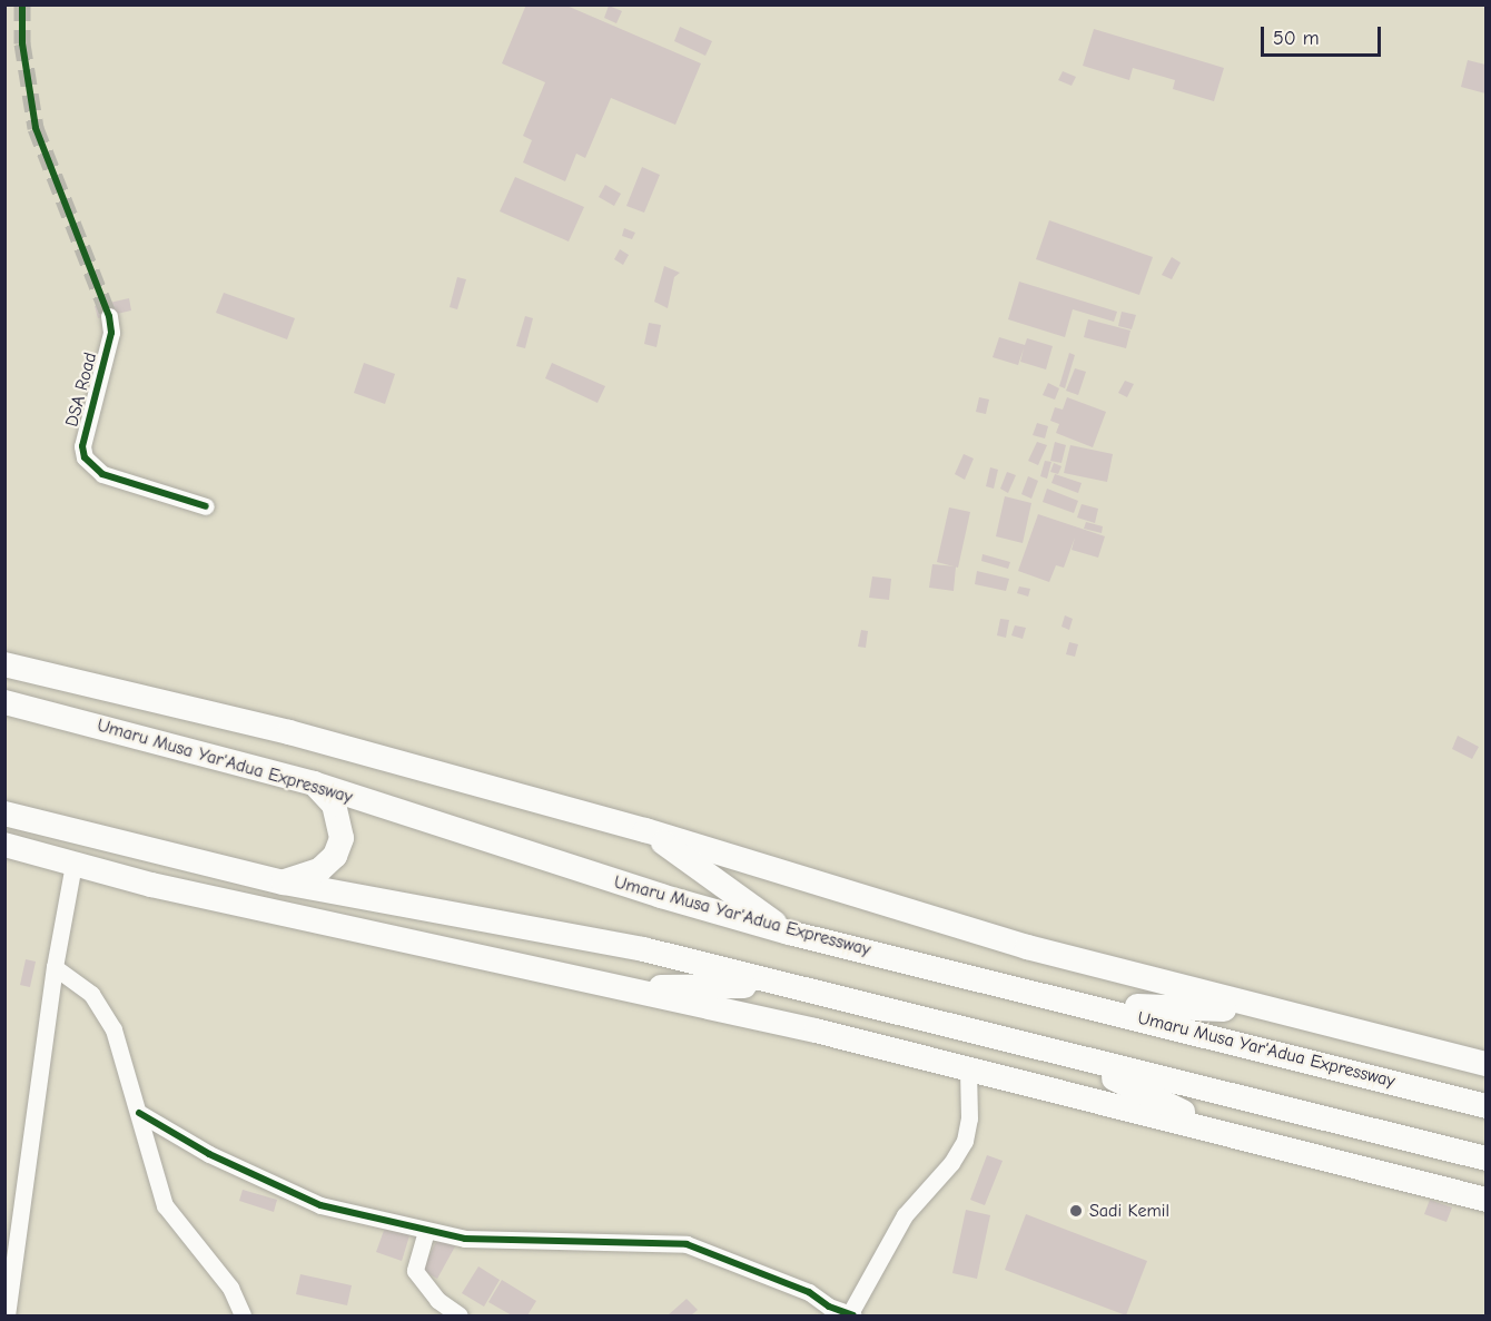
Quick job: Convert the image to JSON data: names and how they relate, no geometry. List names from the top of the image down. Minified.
{"streets":{"highway":["Umaru Musa Yar'Adua Expressway"],"street":["DSA Road"]},"places":["Sadi Kemil"],"scale_bar":"50 m"}
